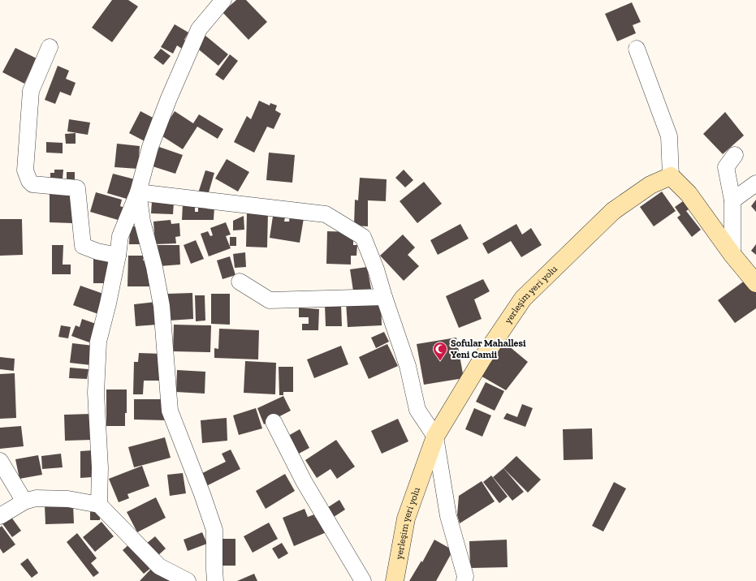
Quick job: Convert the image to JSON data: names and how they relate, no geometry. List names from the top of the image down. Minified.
{"streets":{"street":["yerleşim yeri yolu"]},"places":{"mosque":["Sofular Mahallesi Yeni Camii"]}}
